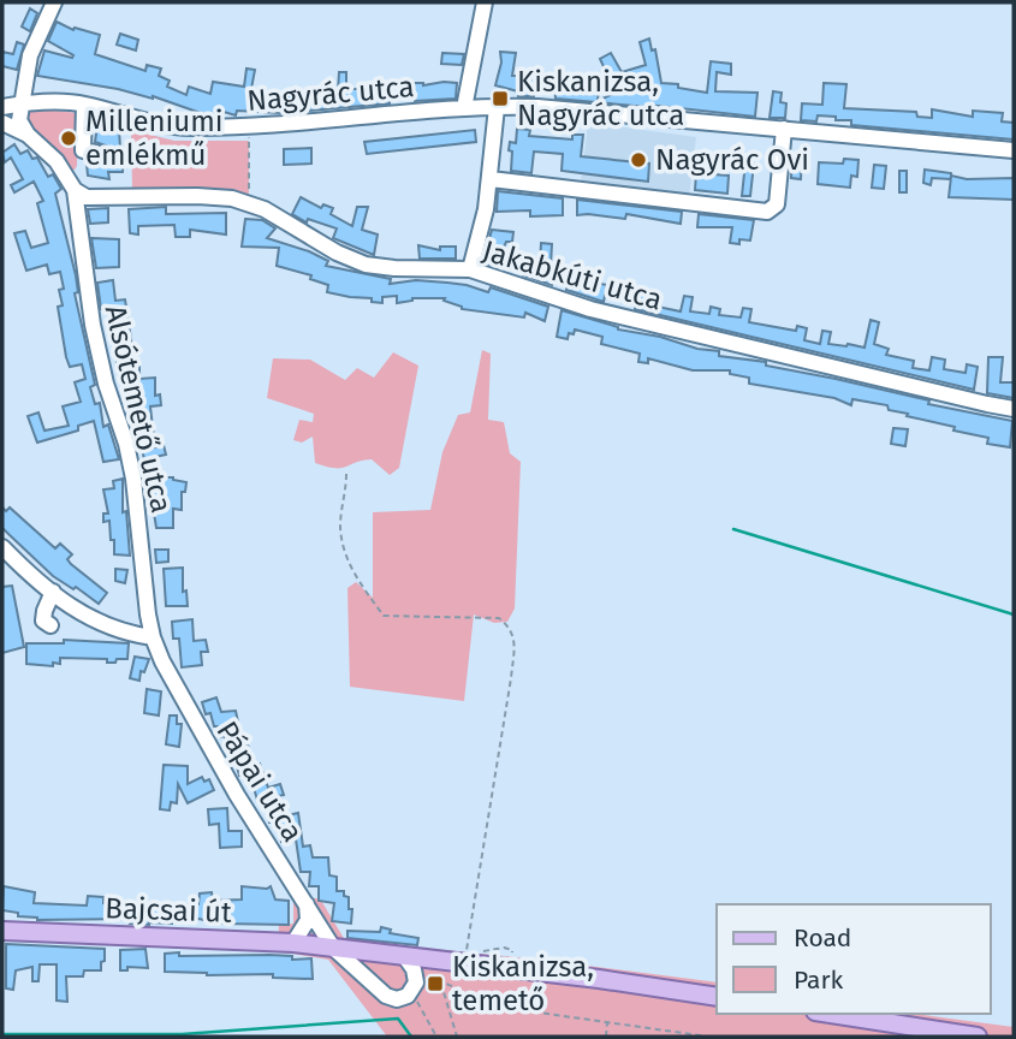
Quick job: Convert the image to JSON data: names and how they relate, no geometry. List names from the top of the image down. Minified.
{"streets":{"main road":["Bajcsai út"],"street":["Nagyrác utca","Jakabkúti utca","Alsótemető utca","Pápai utca"]},"crossings":[["Jakabkúti utca","Alsótemető utca"],["Alsótemető utca","Pápai utca"],["Pápai utca","Bajcsai út"]],"places":{"transit":["Kiskanizsa, Nagyrác utca","Kiskanizsa, temető"],"other":["Milleniumi emlékmű","Nagyrác Ovi"]},"legend":["Road","Park"]}
